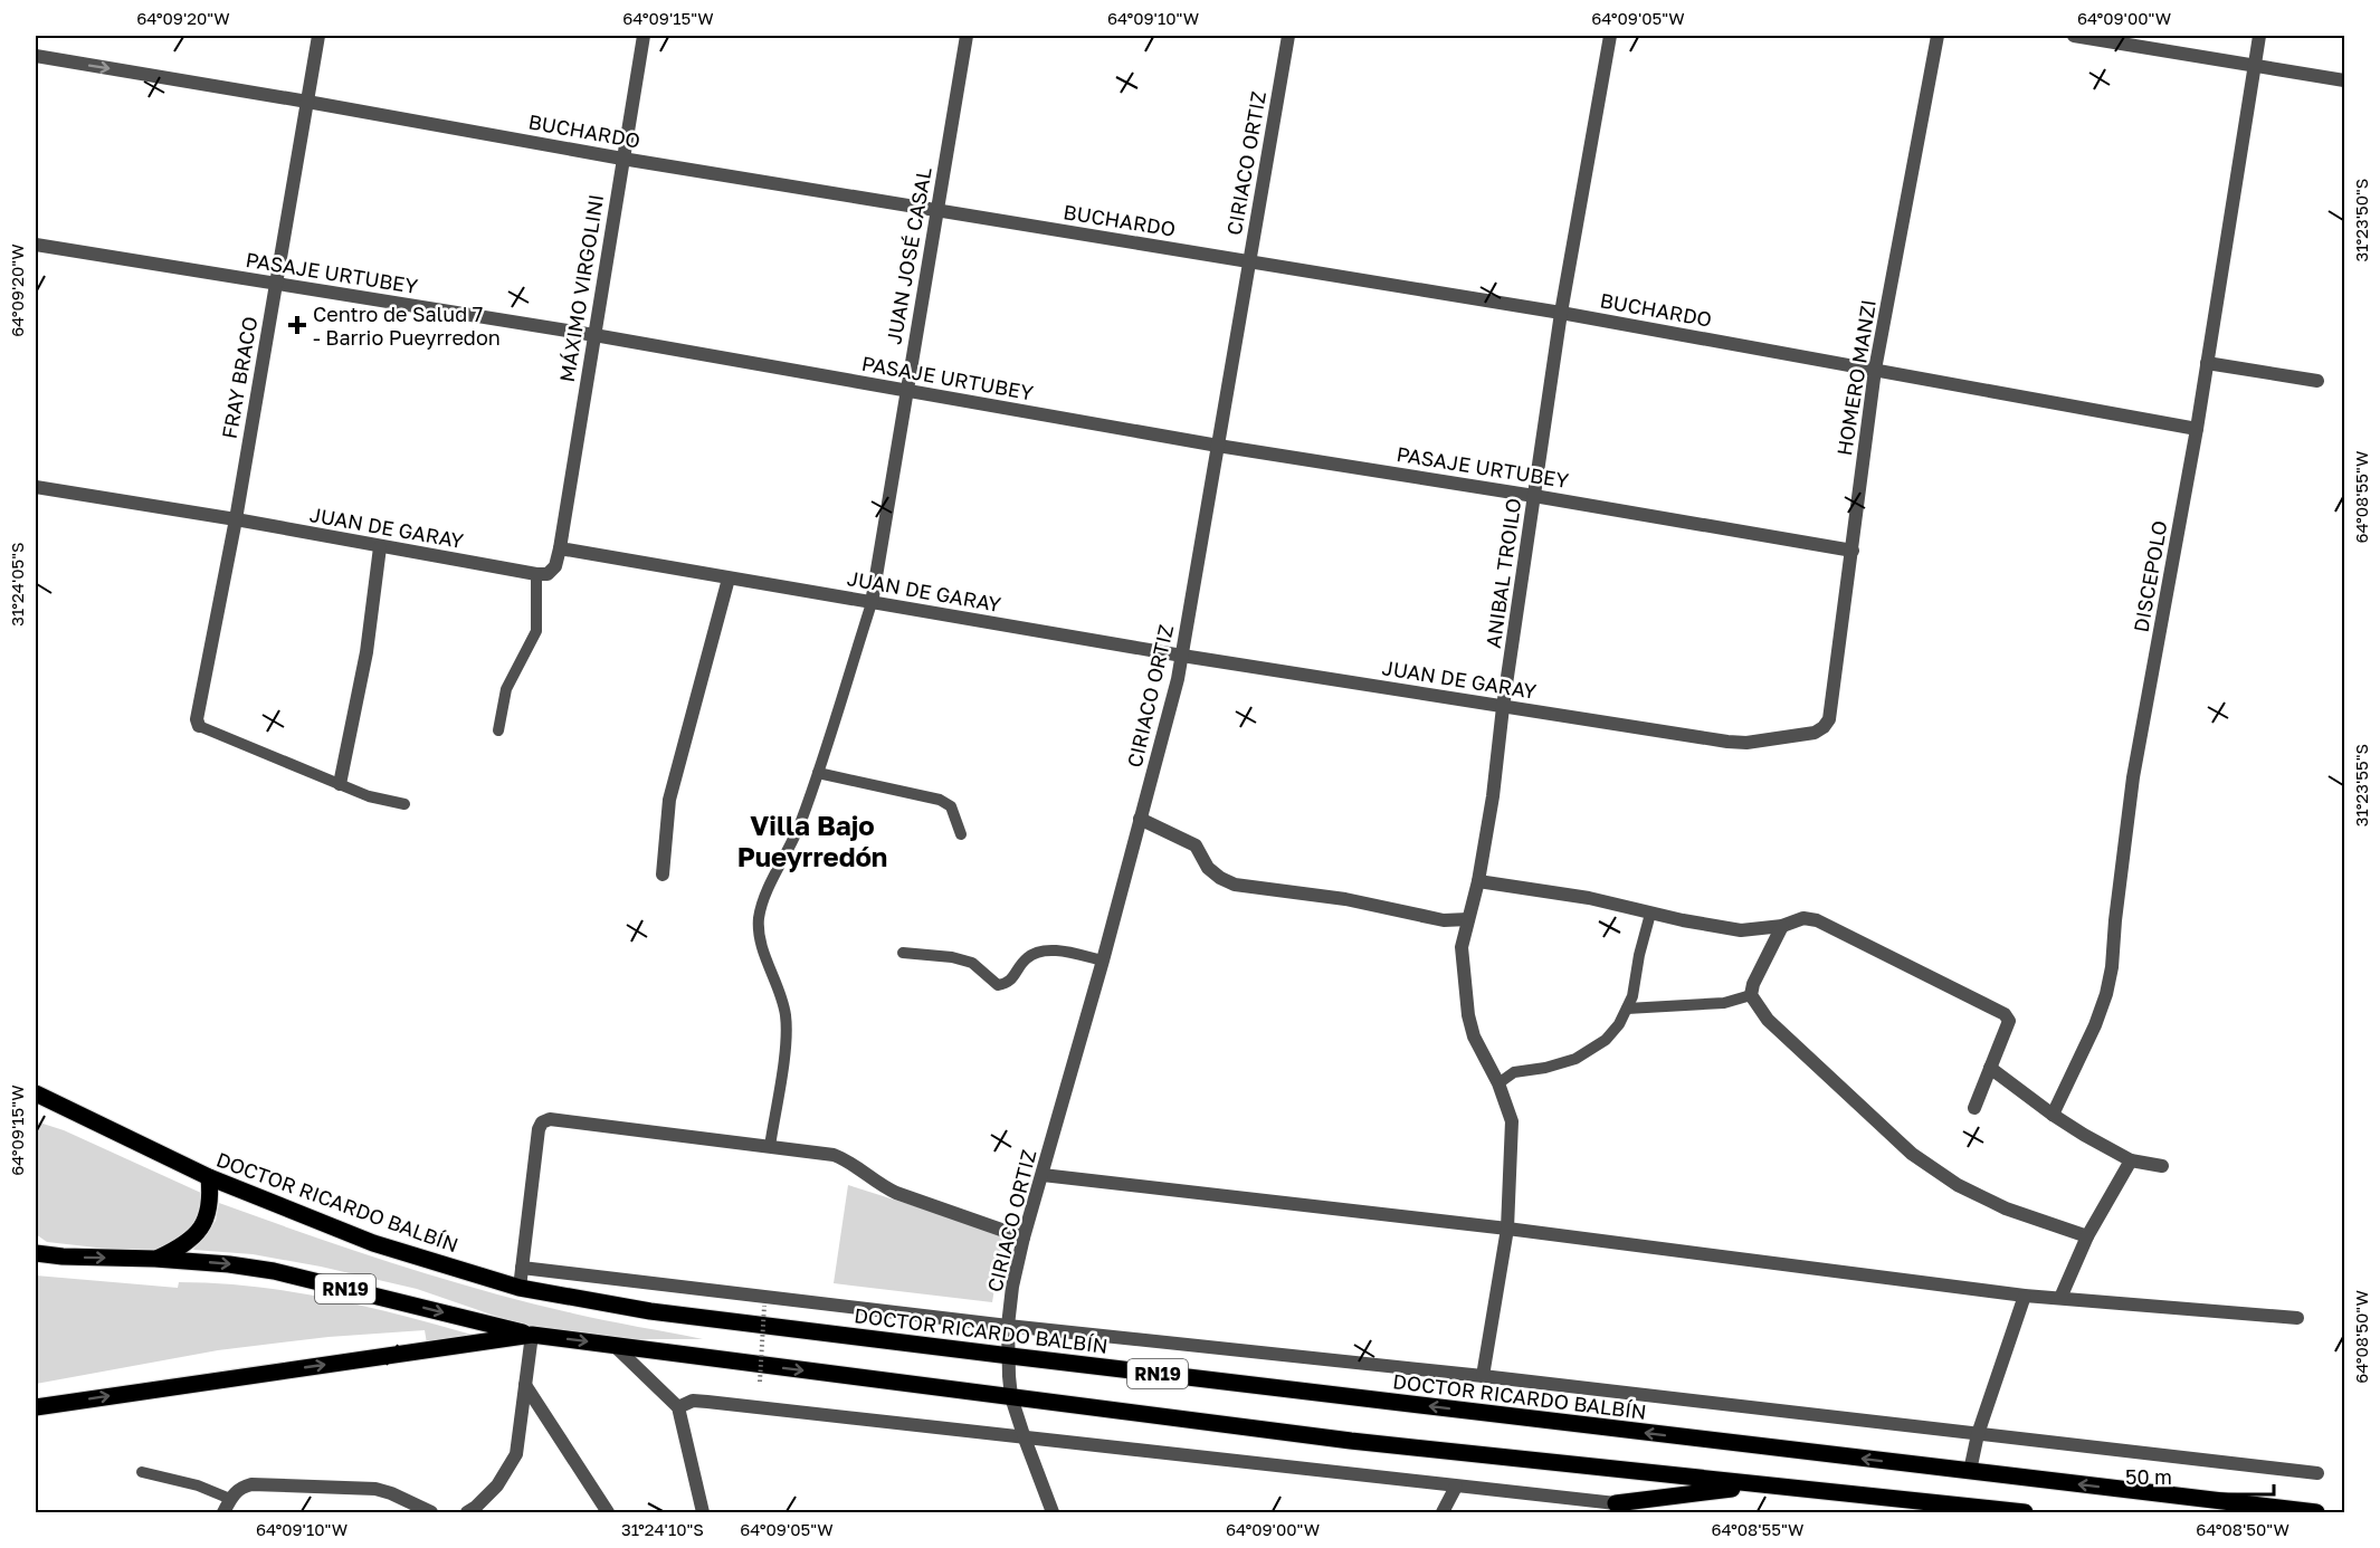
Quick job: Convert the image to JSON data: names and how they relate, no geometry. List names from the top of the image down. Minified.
{"streets":{"main road":["DOCTOR RICARDO BALBÍN","RN19"],"street":["BUCHARDO","CIRIACO ORTIZ","JUAN JOSÉ CASAL","PASAJE URTUBEY","MÁXIMO VIRGOLINI","FRAY BRACO","HOMERO MANZI","JUAN DE GARAY","ANIBAL TROILO","DISCEPOLO"]},"crossings":[["BUCHARDO","CIRIACO ORTIZ"],["BUCHARDO","JUAN JOSÉ CASAL"],["BUCHARDO","MÁXIMO VIRGOLINI"],["BUCHARDO","FRAY BRACO"],["BUCHARDO","HOMERO MANZI"],["BUCHARDO","ANIBAL TROILO"],["BUCHARDO","DISCEPOLO"],["CIRIACO ORTIZ","PASAJE URTUBEY"],["CIRIACO ORTIZ","JUAN DE GARAY"],["CIRIACO ORTIZ","DOCTOR RICARDO BALBÍN"],["CIRIACO ORTIZ","RN19"],["JUAN JOSÉ CASAL","PASAJE URTUBEY"],["JUAN JOSÉ CASAL","JUAN DE GARAY"],["PASAJE URTUBEY","MÁXIMO VIRGOLINI"],["PASAJE URTUBEY","FRAY BRACO"],["PASAJE URTUBEY","HOMERO MANZI"],["PASAJE URTUBEY","ANIBAL TROILO"],["MÁXIMO VIRGOLINI","JUAN DE GARAY"],["FRAY BRACO","JUAN DE GARAY"],["HOMERO MANZI","JUAN DE GARAY"],["JUAN DE GARAY","ANIBAL TROILO"]],"districts":["Villa Bajo Pueyrredón"],"places":{"health":["Centro de Salud 7 - Barrio Pueyrredon"]},"scale_bar":"50 m","coordinates":["64°09'20\"W","64°09'15\"W","64°09'10\"W","64°09'05\"W","64°09'00\"W","31°23'50\"S","64°08'55\"W","31°24'05\"S","31°23'55\"S","64°08'50\"W","31°24'10\"S"]}
